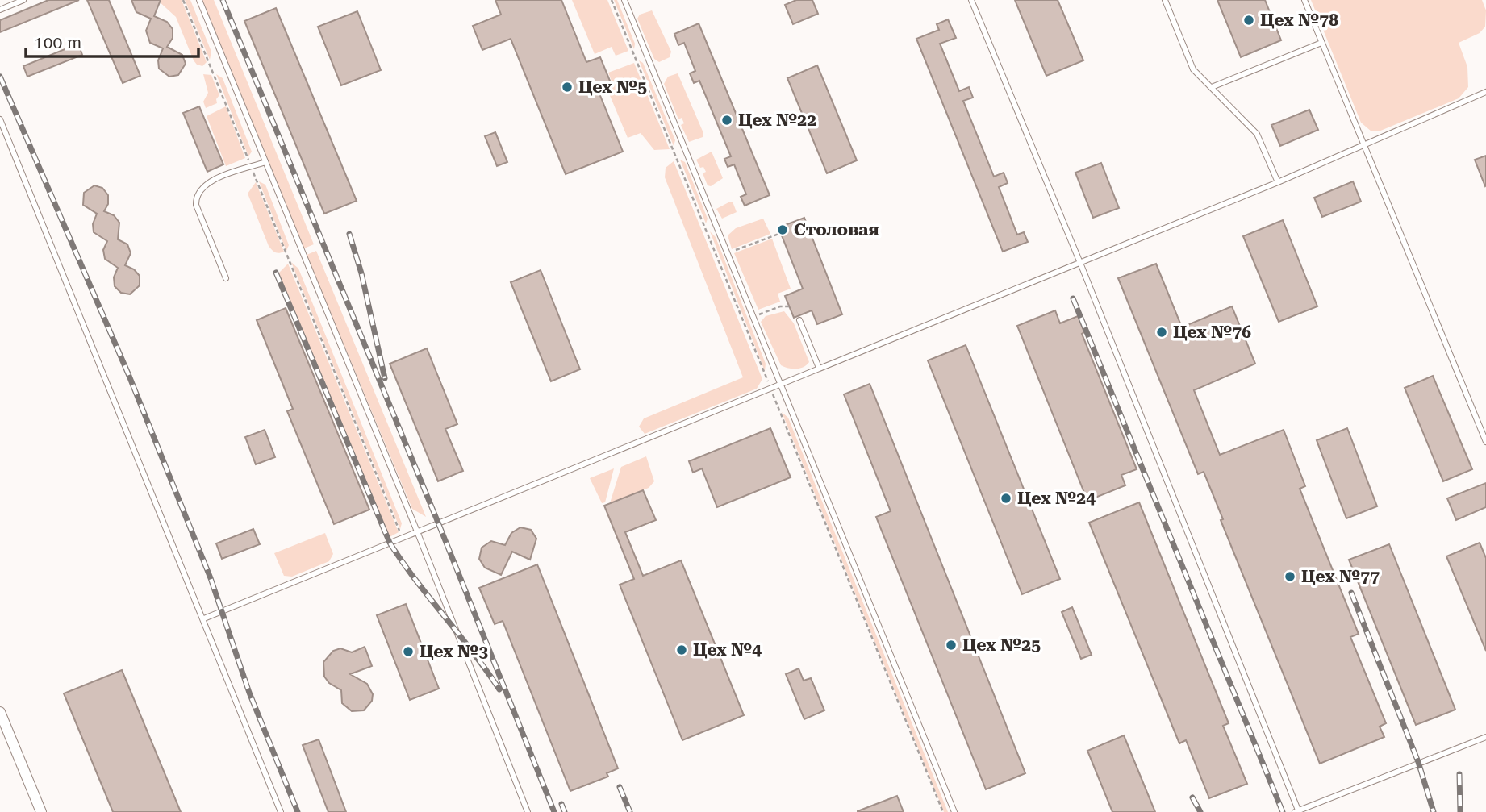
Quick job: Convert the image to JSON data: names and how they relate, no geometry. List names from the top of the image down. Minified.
{"places":["Цех №78","Цех №5","Цех №22","Столовая","Цех №76","Цех №24","Цех №77","Цех №25","Цех №4","Цех №3"],"scale_bar":"100 m"}
